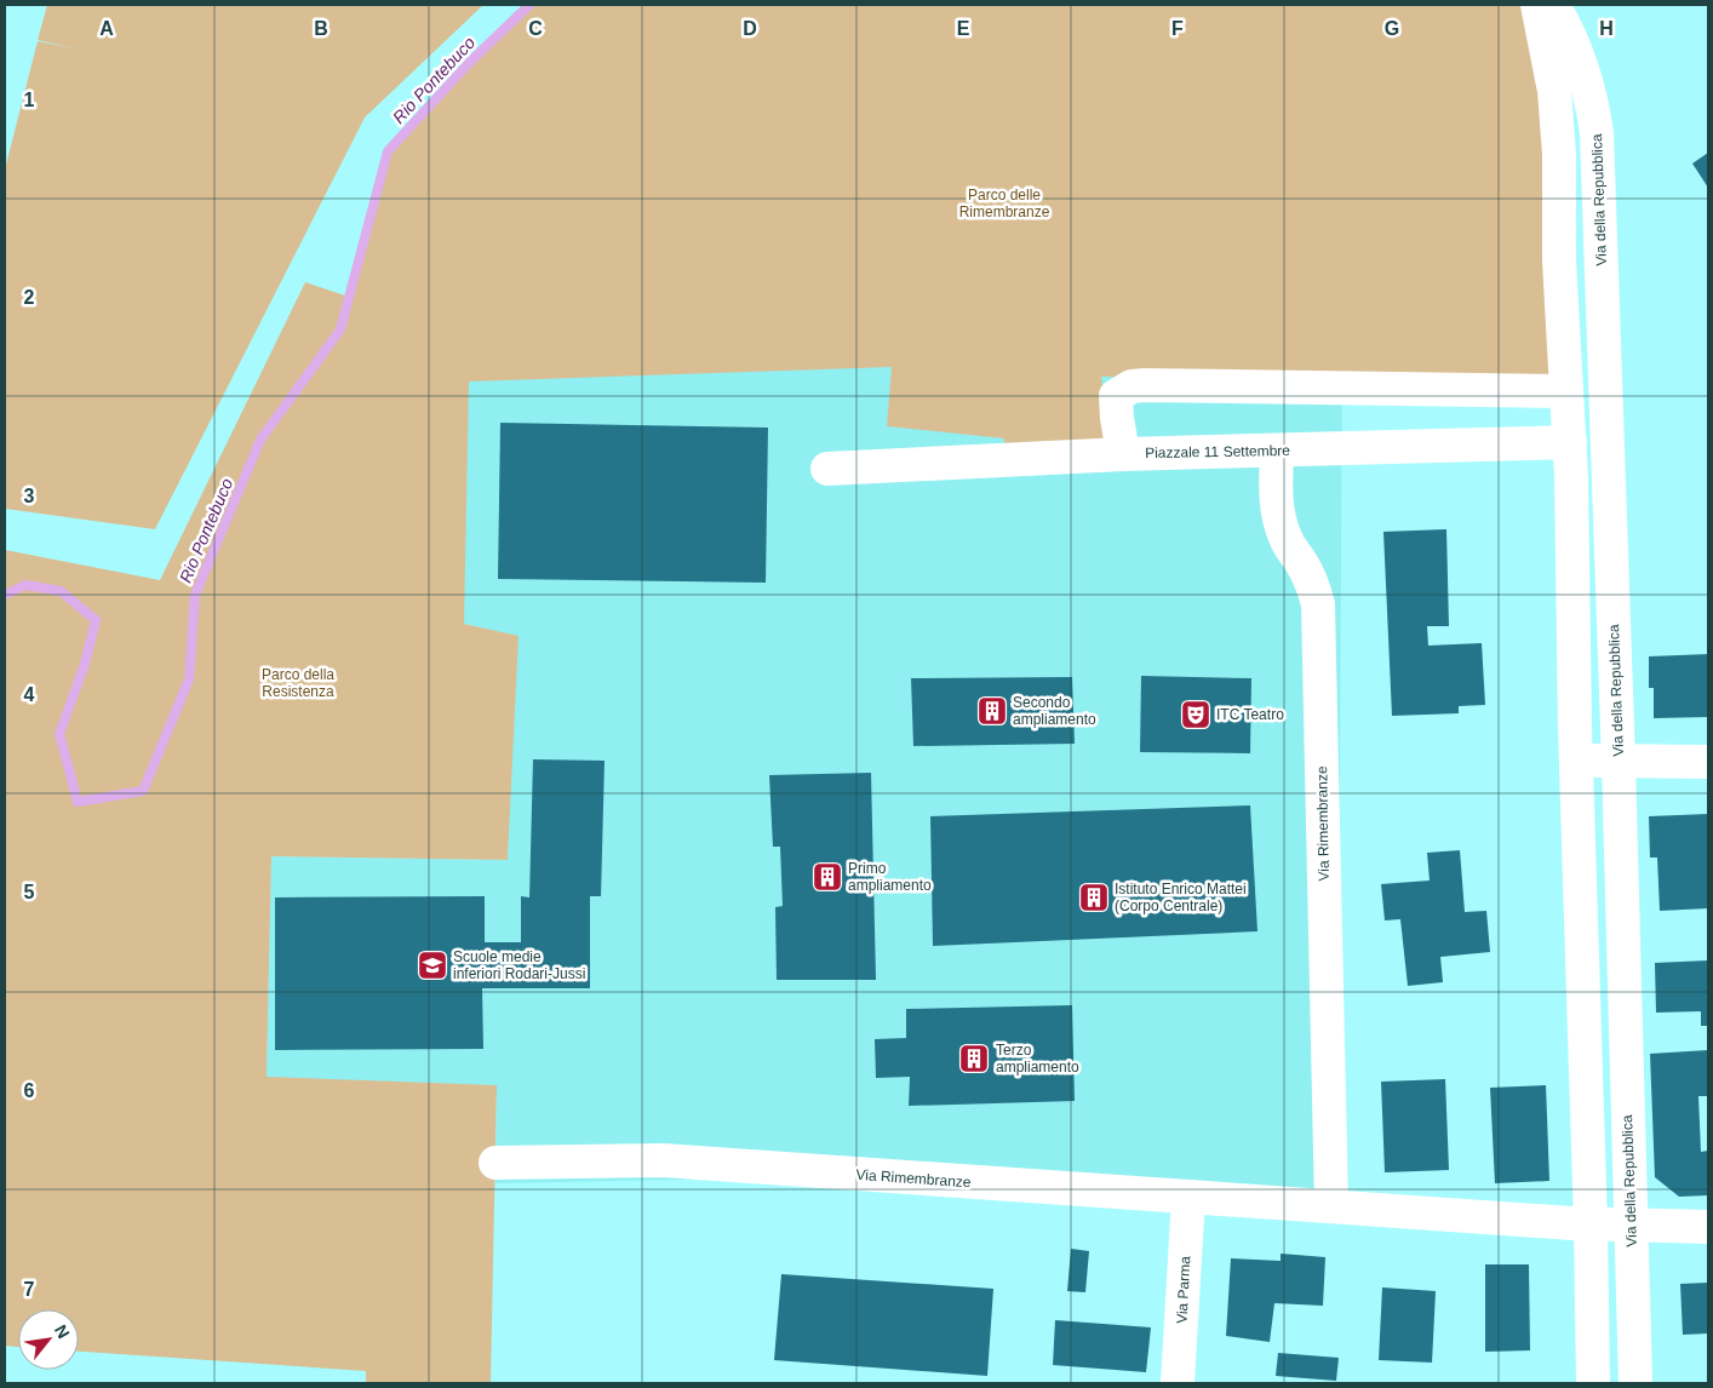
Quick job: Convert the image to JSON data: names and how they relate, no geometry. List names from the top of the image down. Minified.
{"streets":{"street":["Via della Repubblica","Piazzale 11 Settembre","Via Rimembranze","Via Parma"]},"crossings":[["Via della Repubblica","Piazzale 11 Settembre"],["Via della Repubblica","Via Rimembranze"],["Piazzale 11 Settembre","Via Rimembranze"],["Via Rimembranze","Via Parma"]],"water":["Rio Pontebuco"],"parks":["Parco delle Rimembranze","Parco della Resistenza"],"places":{"building":["Secondo ampliamento","Primo ampliamento","Istituto Enrico Mattei (Corpo Centrale)","Terzo ampliamento"],"theatre":["ITC Teatro"],"school or university":["Scuole medie inferiori Rodari-Jussi"]},"north":"top right","grid":{"columns":["A","B","C","D","E","F","G","H"],"rows":["1","2","3","4","5","6","7"]}}
